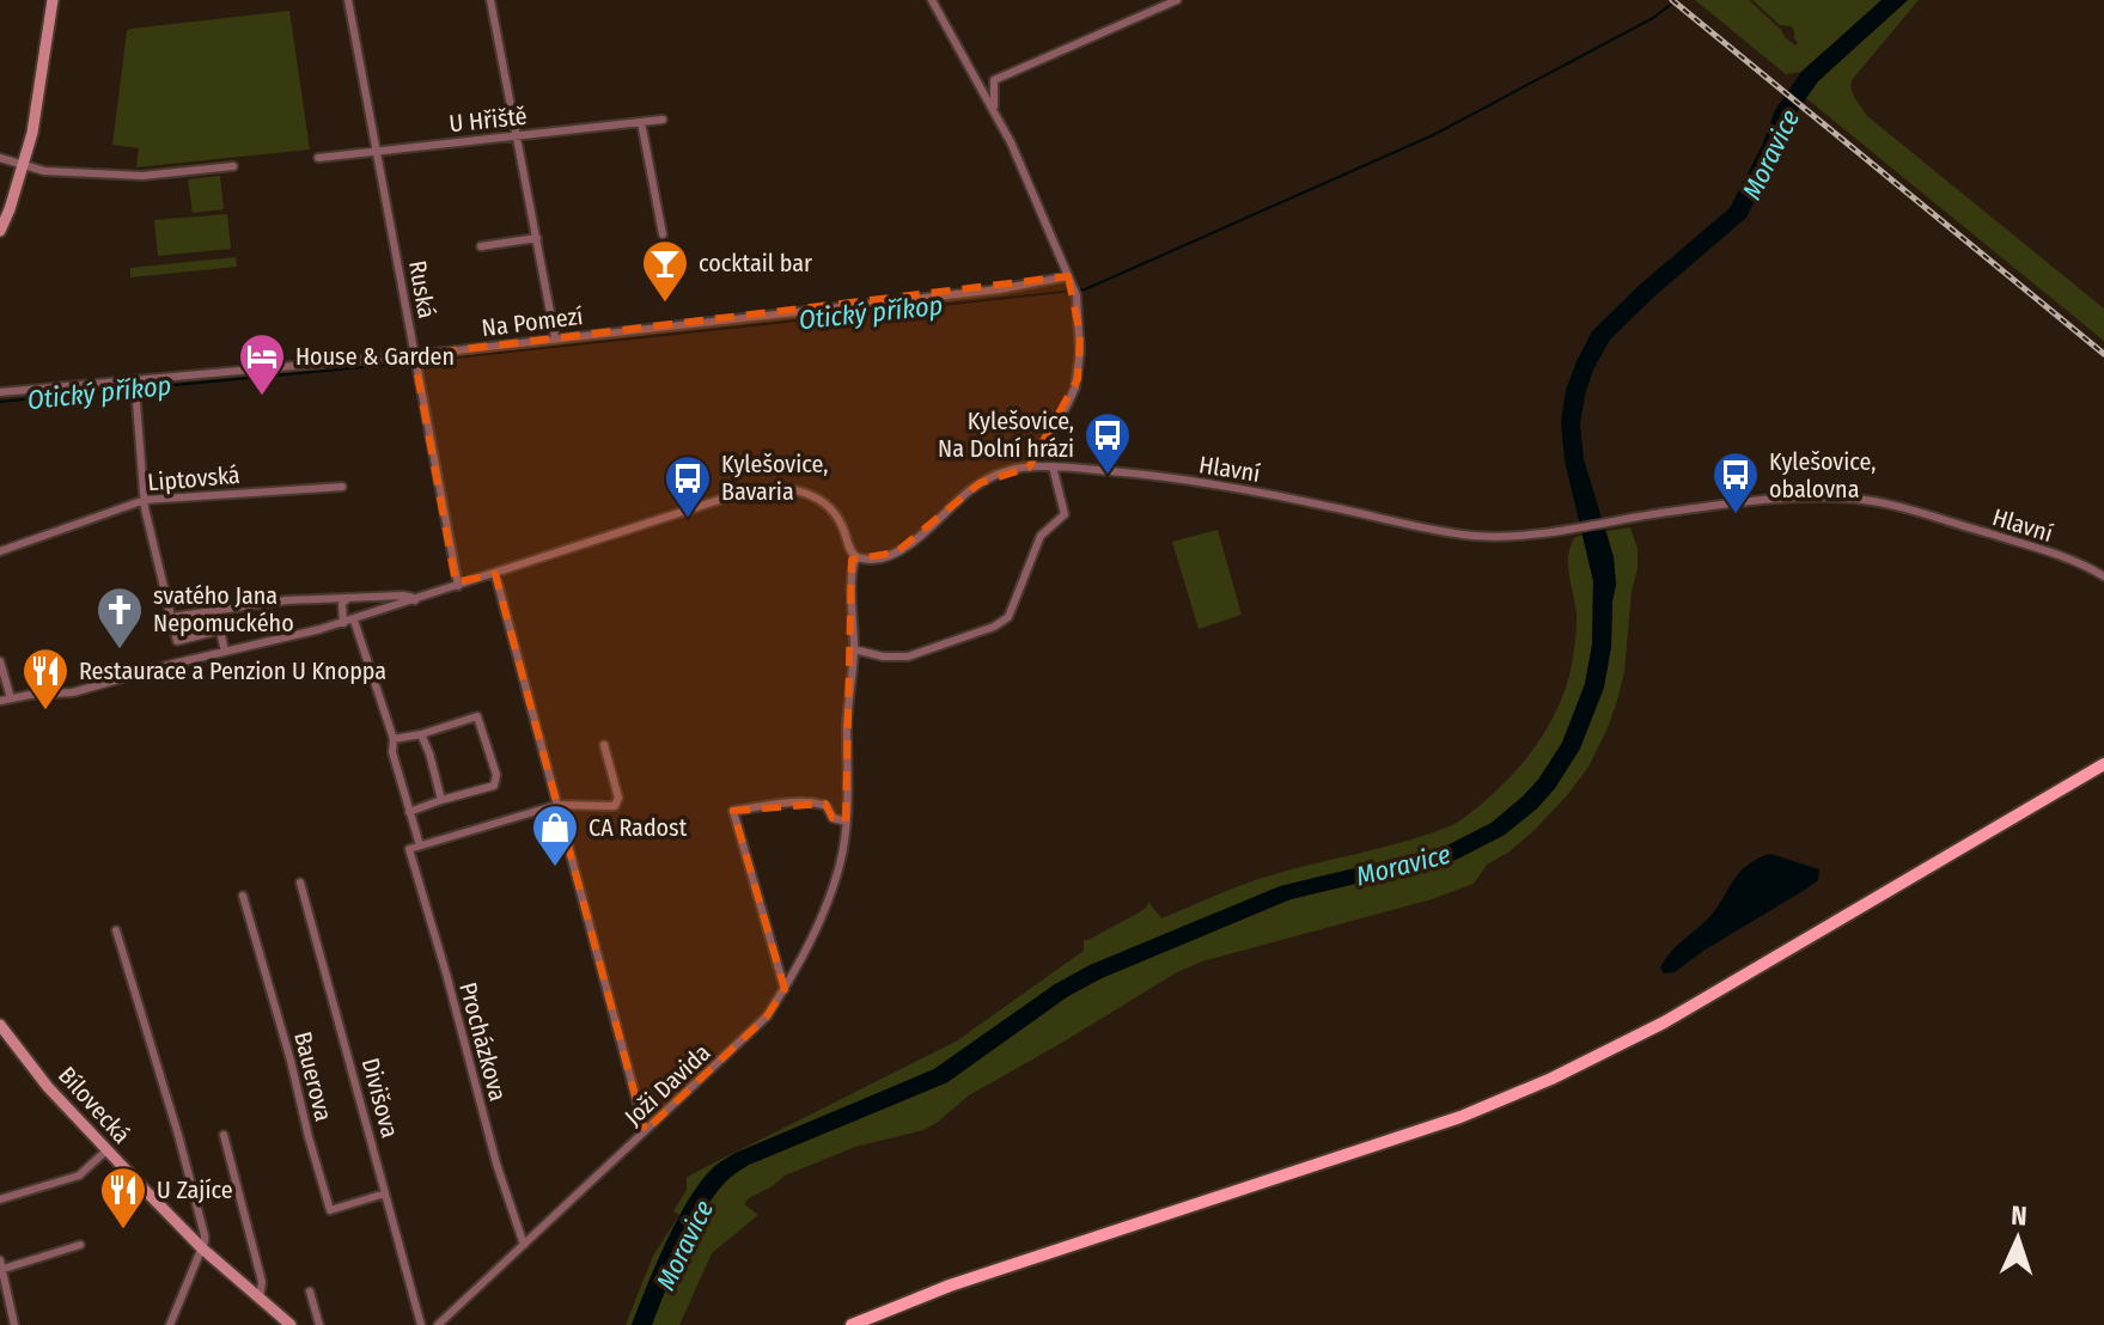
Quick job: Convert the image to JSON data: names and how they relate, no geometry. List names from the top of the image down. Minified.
{"streets":{"main road":["Bílovecká"],"street":["U Hřiště","Ruská","Na Pomezí","Hlavní","Liptovská","Procházkova","Bauerova","Joži Davida","Divišova"]},"crossings":[["U Hřiště","Ruská"],["Ruská","Na Pomezí"],["Hlavní","Joži Davida"],["Procházkova","Joži Davida"],["Bauerova","Divišova"]],"water":["Moravice","Otický příkop"],"places":{"bar":["cocktail bar"],"hotel":["House & Garden"],"bus stop":["Kylešovice, Na Dolní hrázi","Kylešovice, obalovna","Kylešovice, Bavaria"],"church":["svatého Jana Nepomuckého"],"restaurant":["Restaurace a Penzion U Knoppa","U Zajíce"],"shop":["CA Radost"]},"north":"top"}
